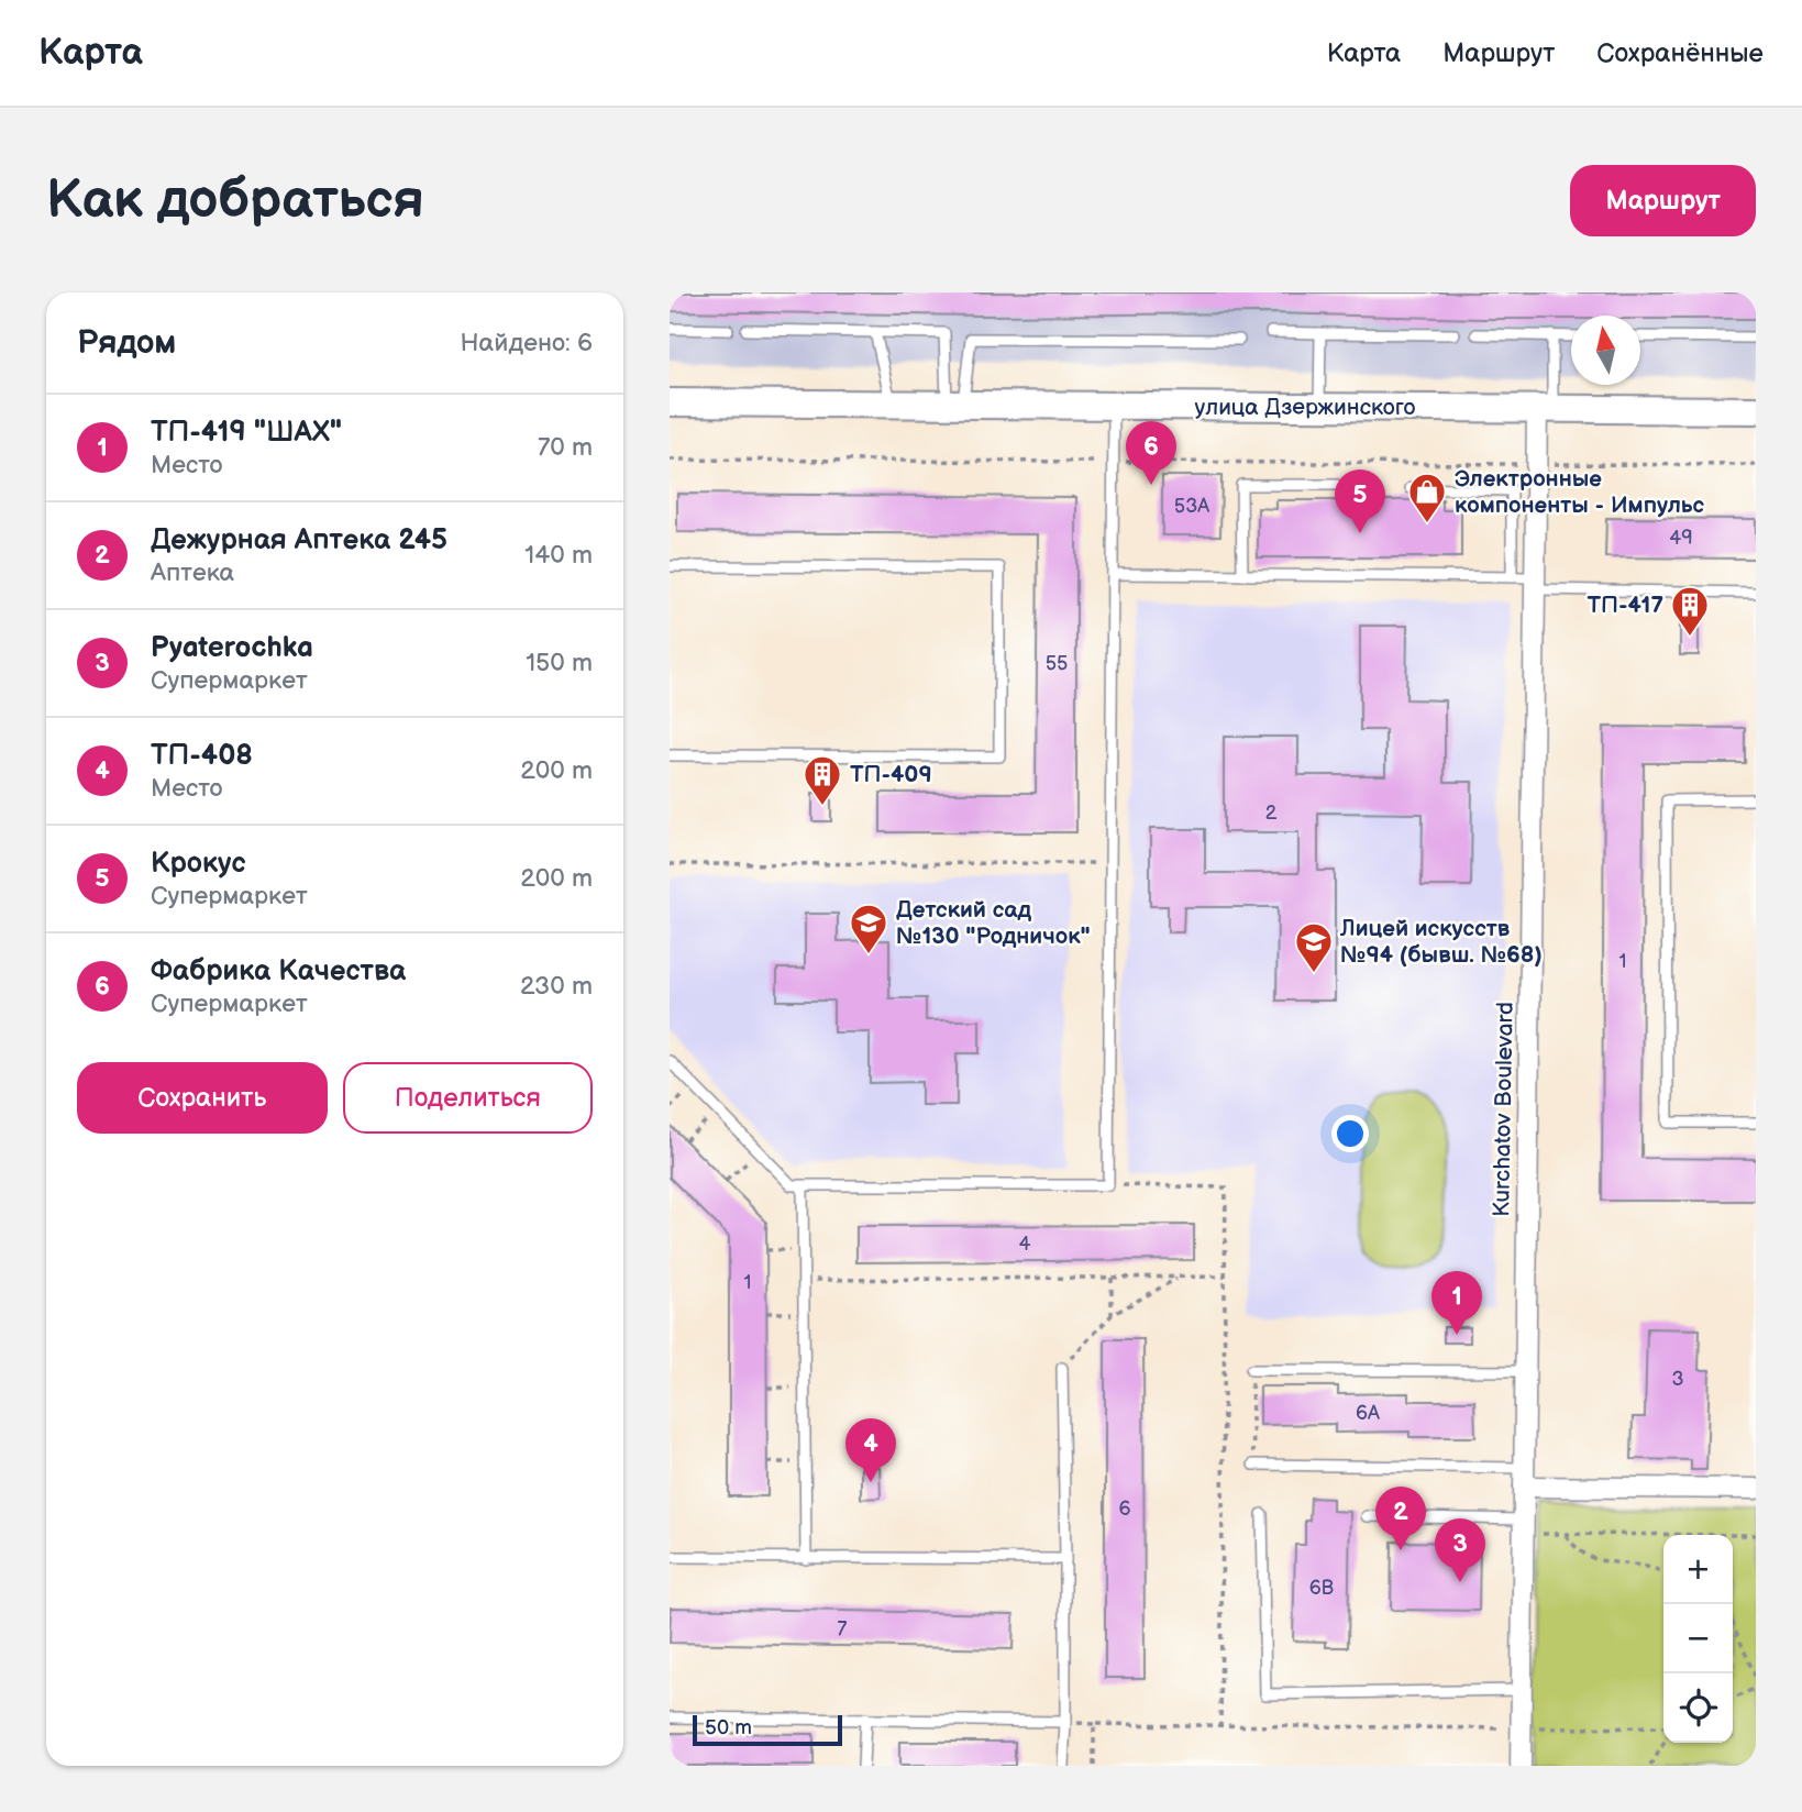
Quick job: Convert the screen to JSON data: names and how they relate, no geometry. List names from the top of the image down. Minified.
{"streets":{"main road":["улица Дзержинского"],"street":["Kurchatov Boulevard"]},"crossings":[["улица Дзержинского","Kurchatov Boulevard"]],"places":{"shop":["Электронные компоненты - Импульс"],"building":["ТП-417","ТП-409"],"school or university":["Детский сад №130 \"Родничок\"","Лицей искусств №94 (бывш. №68)"]},"house_numbers":["53А","49","55","2","1","4","1","3","6А","6","6В","7"],"scale_bar":"50 m","north":"top","page":{"header":"Карта","nav":["Карта","Маршрут","Сохранённые"],"buttons":["Маршрут",["Сохранить","Поделиться"]],"title":"Как добраться","heading":["Рядом","Найдено: 6"],"list":[{"mark":"1","name":"ТП-419 \"ШАХ\"","note":"Место","value":"70 m"},{"mark":"2","name":"Дежурная Аптека 245","note":"Аптека","value":"140 m"},{"mark":"3","name":"Pyaterochka","note":"Супермаркет","value":"150 m"},{"mark":"4","name":"ТП-408","note":"Место","value":"200 m"},{"mark":"5","name":"Крокус","note":"Супермаркет","value":"200 m"},{"mark":"6","name":"Фабрика Качества","note":"Супермаркет","value":"230 m"}],"pins":["6","5","1","4","2","3"],"map_buttons":["+","−"],"scale":"50 m"}}
